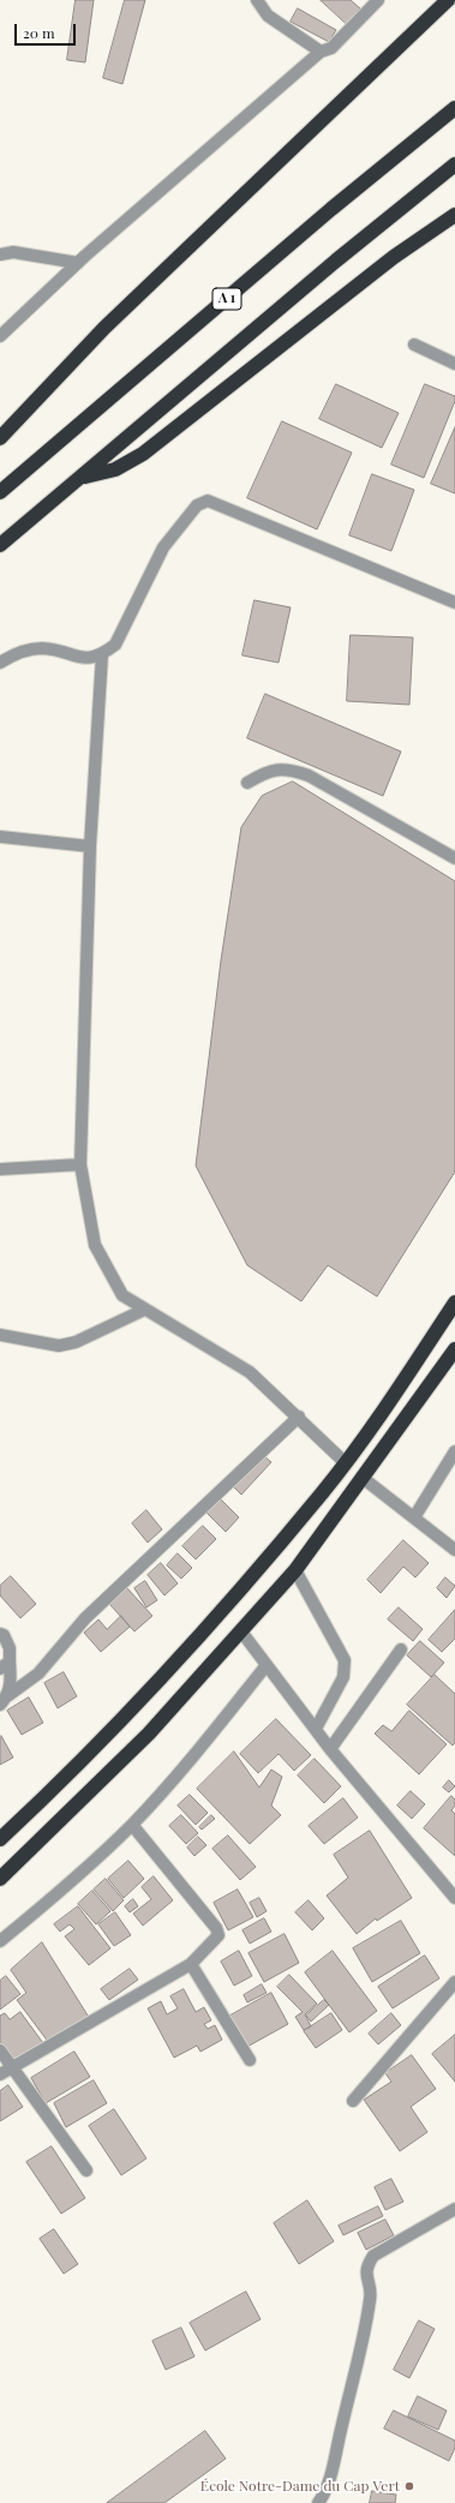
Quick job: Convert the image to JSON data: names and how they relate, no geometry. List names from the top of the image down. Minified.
{"streets":{"highway":["A 1"]},"places":["École Notre-Dame du Cap Vert"],"scale_bar":"20 m"}
